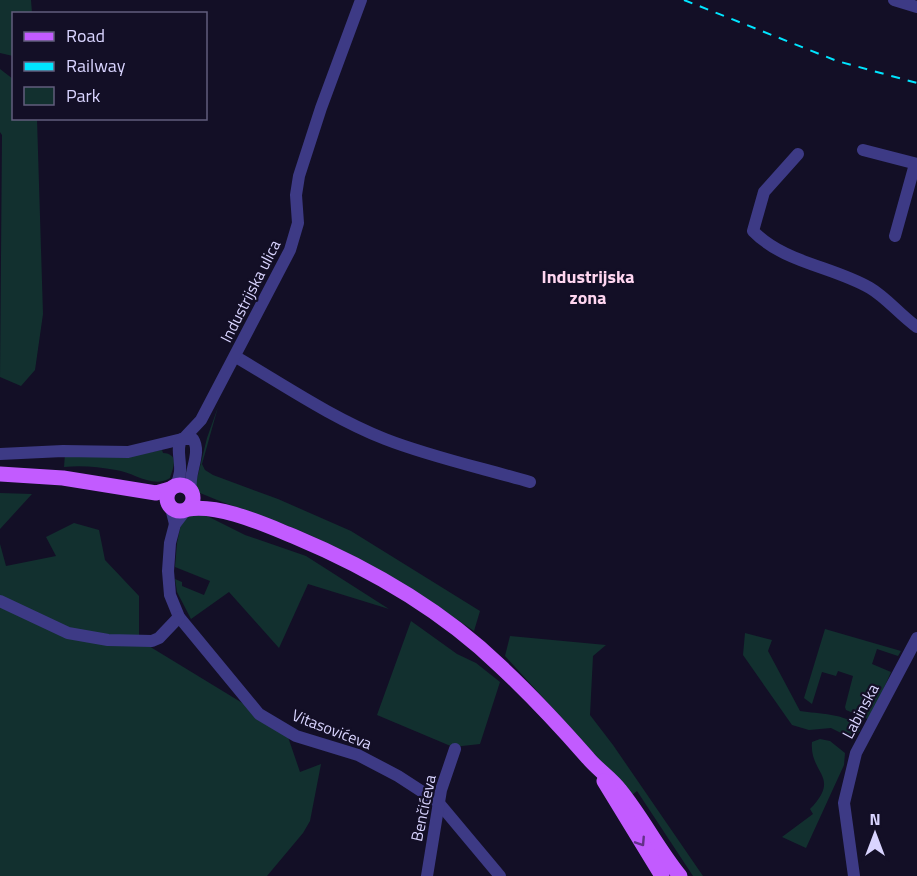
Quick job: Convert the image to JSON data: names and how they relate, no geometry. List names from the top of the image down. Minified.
{"streets":{"street":["Industrijska ulica","Labinska","Vitasovićeva","Benčićeva"]},"crossings":[["Vitasovićeva","Benčićeva"]],"districts":["Industrijska zona"],"legend":["Road","Railway","Park"],"north":"top"}
